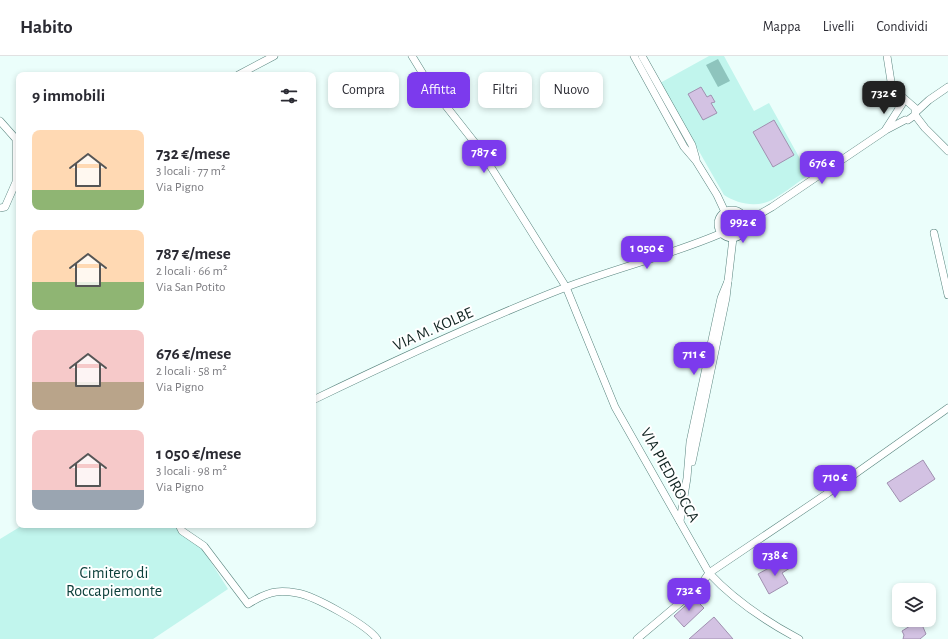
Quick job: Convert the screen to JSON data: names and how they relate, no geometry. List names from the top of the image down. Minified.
{"streets":{"street":["VIA M. KOLBE","VIA PIEDIROCCA"]},"crossings":[["VIA M. KOLBE","VIA PIEDIROCCA"]],"parks":["Cimitero di Roccapiemonte"],"page":{"header":"Habito","nav":["Mappa","Livelli","Condividi"],"chip":["Compra","Affitta","Filtri","Nuovo"],"heading":"9 immobili","price":["732 €","787 €","676 €","992 €","1 050 €","711 €","710 €","738 €","732 €"],"list":[{"name":"732 €/mese","note":"3 locali · 77 m² · Via Pigno"},{"name":"787 €/mese","note":"2 locali · 66 m² · Via San Potito"},{"name":"676 €/mese","note":"2 locali · 58 m² · Via Pigno"},{"name":"1 050 €/mese","note":"3 locali · 98 m² · Via Pigno"}]}}
